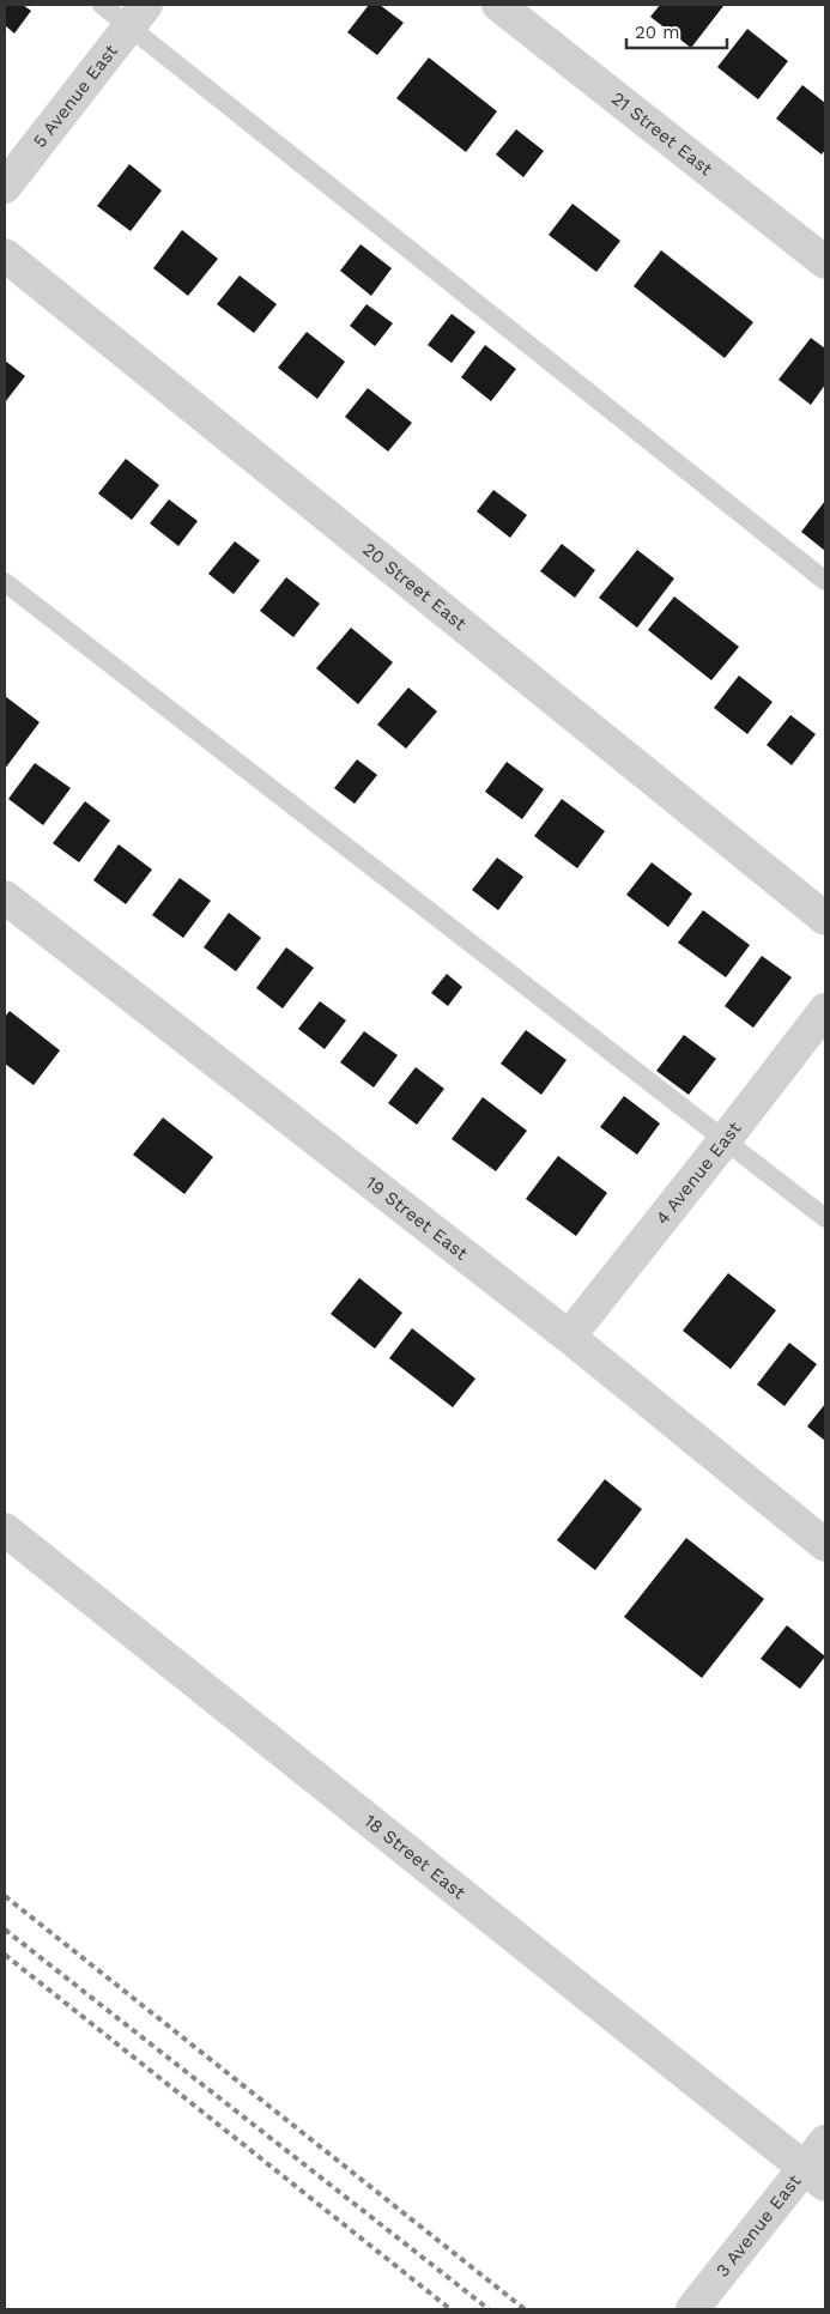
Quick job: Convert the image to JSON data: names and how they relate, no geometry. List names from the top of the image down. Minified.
{"streets":{"street":["5 Avenue East","21 Street East","20 Street East","4 Avenue East","19 Street East","18 Street East","3 Avenue East"]},"crossings":[["4 Avenue East","19 Street East"],["18 Street East","3 Avenue East"]],"scale_bar":"20 m"}
